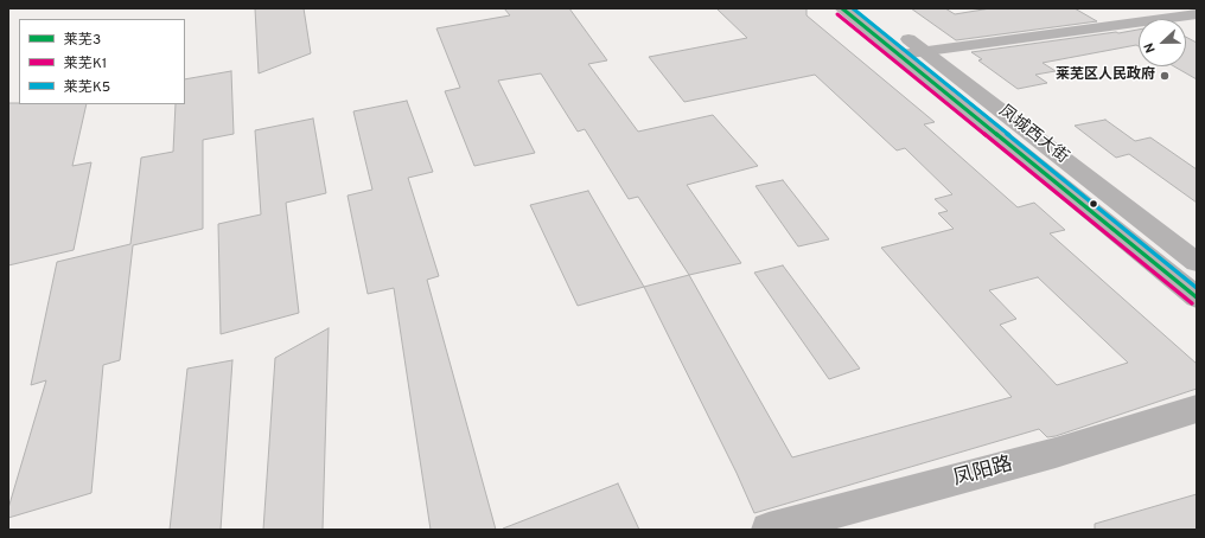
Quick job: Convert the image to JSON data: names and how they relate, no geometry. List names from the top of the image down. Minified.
{"streets":{"main road":["凤城西大街","凤阳路"]},"places":["莱芜区人民政府"],"lines":["transit line 莱芜3","transit line 莱芜K5","transit line 莱芜K1"],"legend":["莱芜3","莱芜K1","莱芜K5"],"north":"left"}
